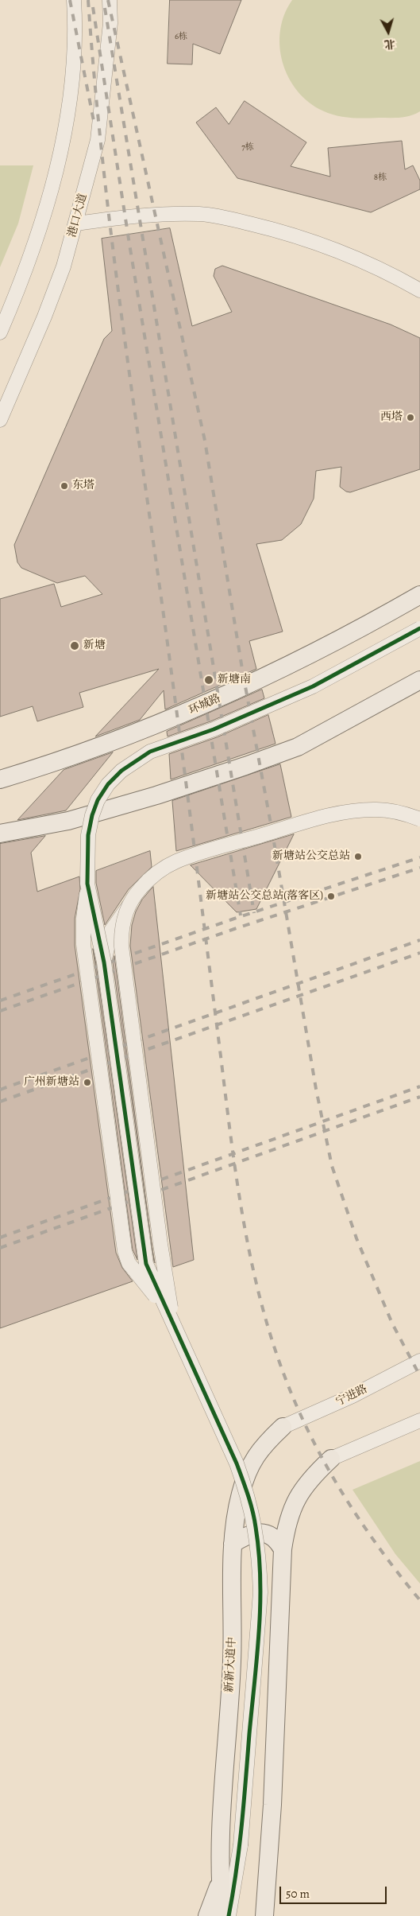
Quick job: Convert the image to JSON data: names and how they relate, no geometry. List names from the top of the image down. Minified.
{"streets":{"main road":["环城路","新新大道中"],"street":["港口大道","宁进路"]},"crossings":[["宁进路","新新大道中"]],"places":["西塔","东塔","新塘","新塘南","新塘站公交总站","新塘站公交总站(落客区)","广州新塘站"],"house_numbers":["6栋","7栋","8栋"],"scale_bar":"50 m","north":"bottom"}
